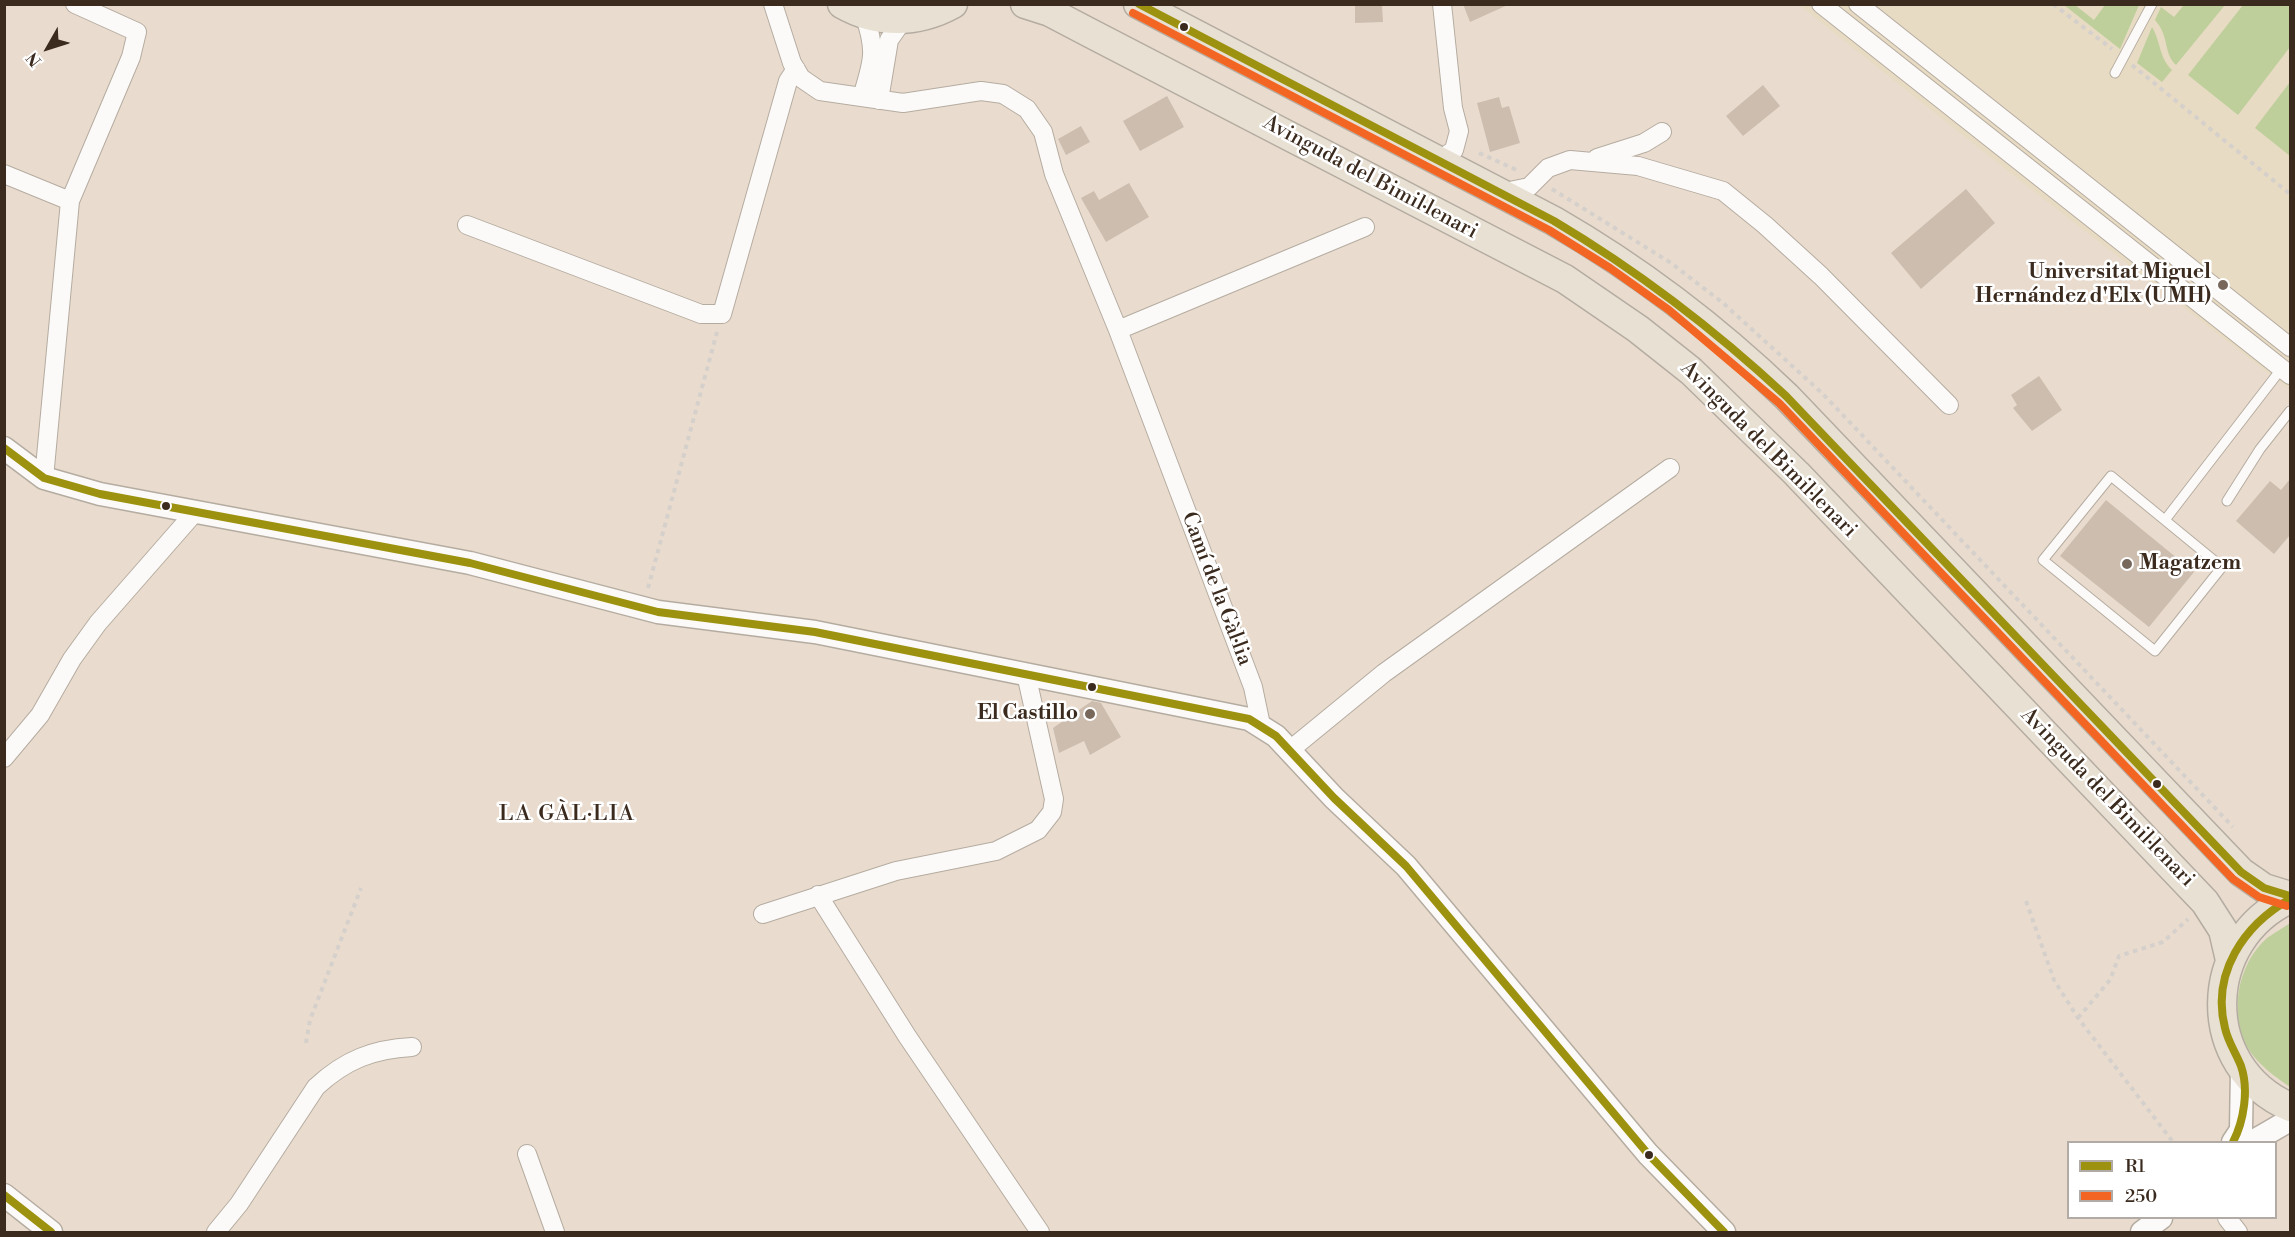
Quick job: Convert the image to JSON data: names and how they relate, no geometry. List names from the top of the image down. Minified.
{"streets":{"main road":["Avinguda del Bimil·lenari"],"street":["Camí de la Gàl·lia"]},"districts":["LA GÀL·LIA"],"places":["Universitat Miguel Hernández d'Elx (UMH)","Magatzem","El Castillo"],"lines":["transit line R1","transit line 250"],"legend":["R1","250"],"north":"bottom left"}
